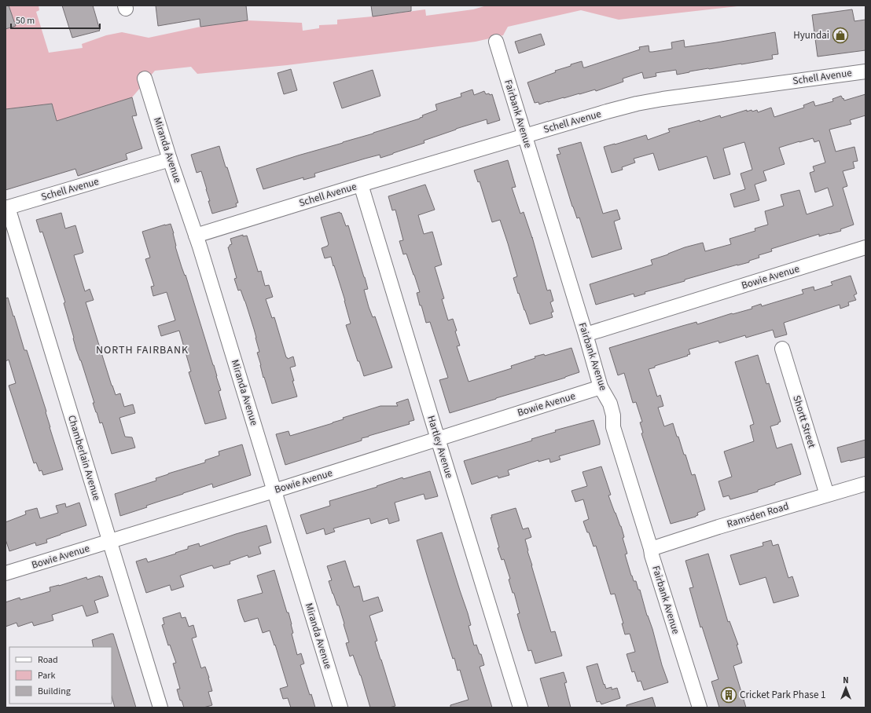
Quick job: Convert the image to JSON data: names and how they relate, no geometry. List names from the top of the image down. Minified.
{"streets":{"street":["Schell Avenue","Fairbank Avenue","Miranda Avenue","Bowie Avenue","Shortt Street","Hartley Avenue","Chamberlain Avenue","Ramsden Road"]},"crossings":[["Schell Avenue","Fairbank Avenue"],["Schell Avenue","Miranda Avenue"],["Schell Avenue","Hartley Avenue"],["Schell Avenue","Chamberlain Avenue"],["Fairbank Avenue","Bowie Avenue"],["Fairbank Avenue","Ramsden Road"],["Miranda Avenue","Bowie Avenue"],["Bowie Avenue","Hartley Avenue"],["Bowie Avenue","Chamberlain Avenue"],["Shortt Street","Ramsden Road"]],"districts":["NORTH FAIRBANK"],"places":{"shop":["Hyundai"],"building":["Cricket Park Phase 1"]},"legend":["Road","Park","Building"],"scale_bar":"50 m","north":"top"}
